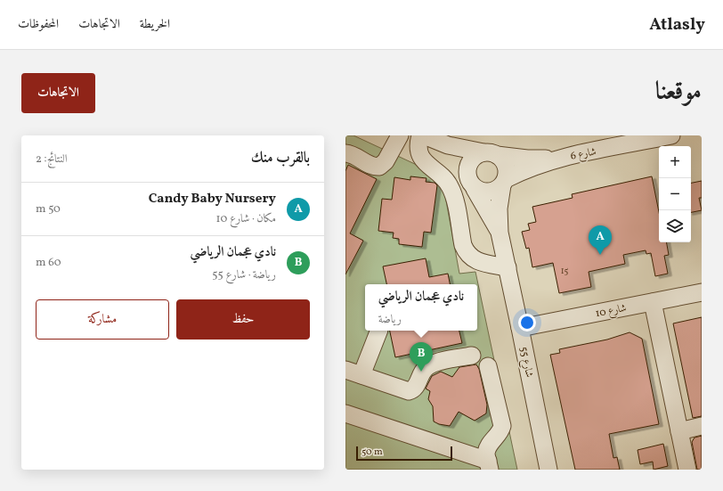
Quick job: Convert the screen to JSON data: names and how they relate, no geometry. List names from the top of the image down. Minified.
{"streets":{"street":["شارع 6","شارع 10","شارع 55"]},"crossings":[["شارع 6","شارع 55"],["شارع 10","شارع 55"]],"house_numbers":["15"],"scale_bar":"50 m","page":{"header":"Atlasly","nav":["الخريطة","الاتجاهات","المحفوظات"],"title":"موقعنا","buttons":["الاتجاهات",["حفظ","مشاركة"]],"heading":["بالقرب منك","النتائج: 2"],"map_buttons":["+","−"],"list":[{"mark":"A","name":"Candy Baby Nursery","note":"مكان · شارع 10","value":"50 m"},{"mark":"B","name":"نادي عجمان الرياضي","note":"رياضة · شارع 55","value":"60 m"}],"pins":["A","B"],"popup":["نادي عجمان الرياضي","رياضة"],"scale":"50 m"}}
